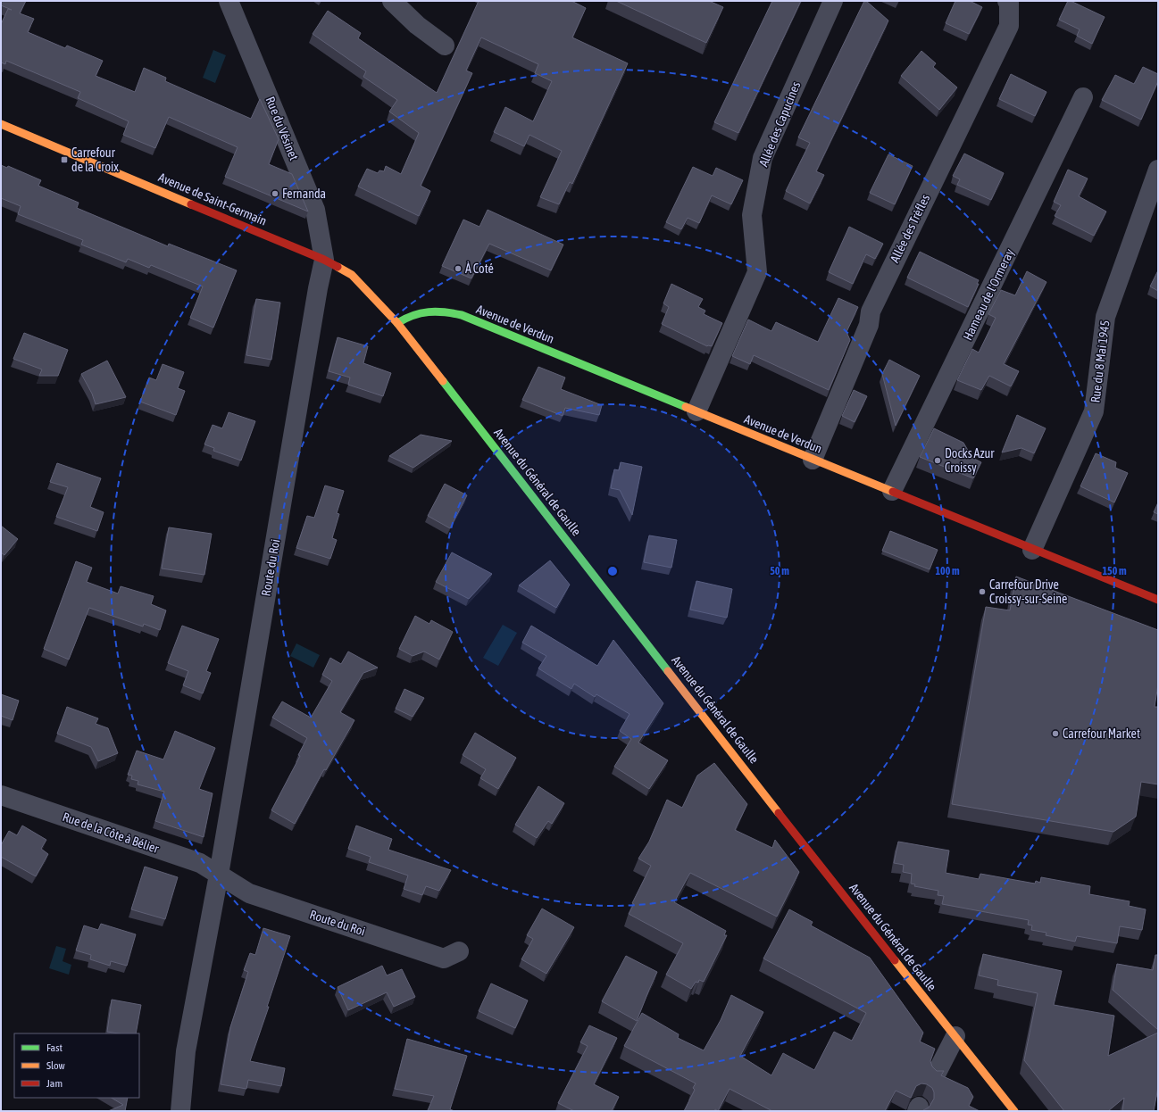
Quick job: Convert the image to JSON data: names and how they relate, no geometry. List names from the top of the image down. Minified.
{"streets":{"main road":["Avenue de Saint-Germain","Avenue de Verdun","Avenue du Général de Gaulle"],"street":["Allée des Capucines","Rue du Vésinet","Allée des Trèfles","Hameau de l'Ormeray","Rue du 8 Mai 1945","Route du Roi","Rue de la Côte à Bélier"]},"crossings":[["Allée des Capucines","Avenue de Verdun"],["Rue du Vésinet","Avenue de Saint-Germain"],["Rue du Vésinet","Route du Roi"],["Avenue de Saint-Germain","Avenue de Verdun"],["Avenue de Saint-Germain","Avenue du Général de Gaulle"],["Avenue de Saint-Germain","Route du Roi"],["Allée des Trèfles","Avenue de Verdun"],["Hameau de l'Ormeray","Avenue de Verdun"],["Avenue de Verdun","Rue du 8 Mai 1945"],["Avenue de Verdun","Avenue du Général de Gaulle"],["Route du Roi","Rue de la Côte à Bélier"]],"places":{"transit":["Carrefour de la Croix"],"other":["Fernanda","À Coté","Docks Azur Croissy","Carrefour Drive Croissy-sur-Seine","Carrefour Market"]},"legend":["Fast","Slow","Jam"],"rings":["50 m","100 m","150 m"]}
